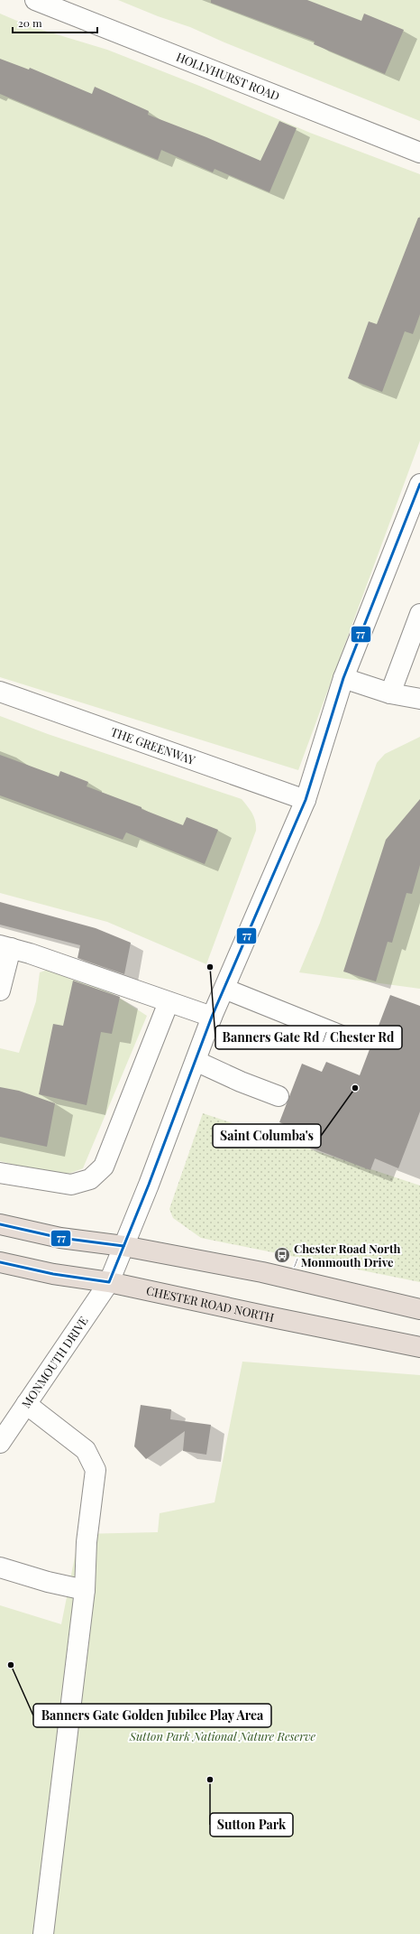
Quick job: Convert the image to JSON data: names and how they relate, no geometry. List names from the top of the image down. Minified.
{"streets":{"highway":["CHESTER ROAD NORTH"],"street":["HOLLYHURST ROAD","THE GREENWAY","MONMOUTH DRIVE"]},"crossings":[["THE GREENWAY","MONMOUTH DRIVE"],["CHESTER ROAD NORTH","MONMOUTH DRIVE"]],"parks":["Sutton Park National Nature Reserve"],"places":{"other":["Banners Gate Rd / Chester Rd","Saint Columba's","Banners Gate Golden Jubilee Play Area","Sutton Park"],"bus stop":["Chester Road North / Monmouth Drive"]},"lines":["transit line 77"],"scale_bar":"20 m"}
